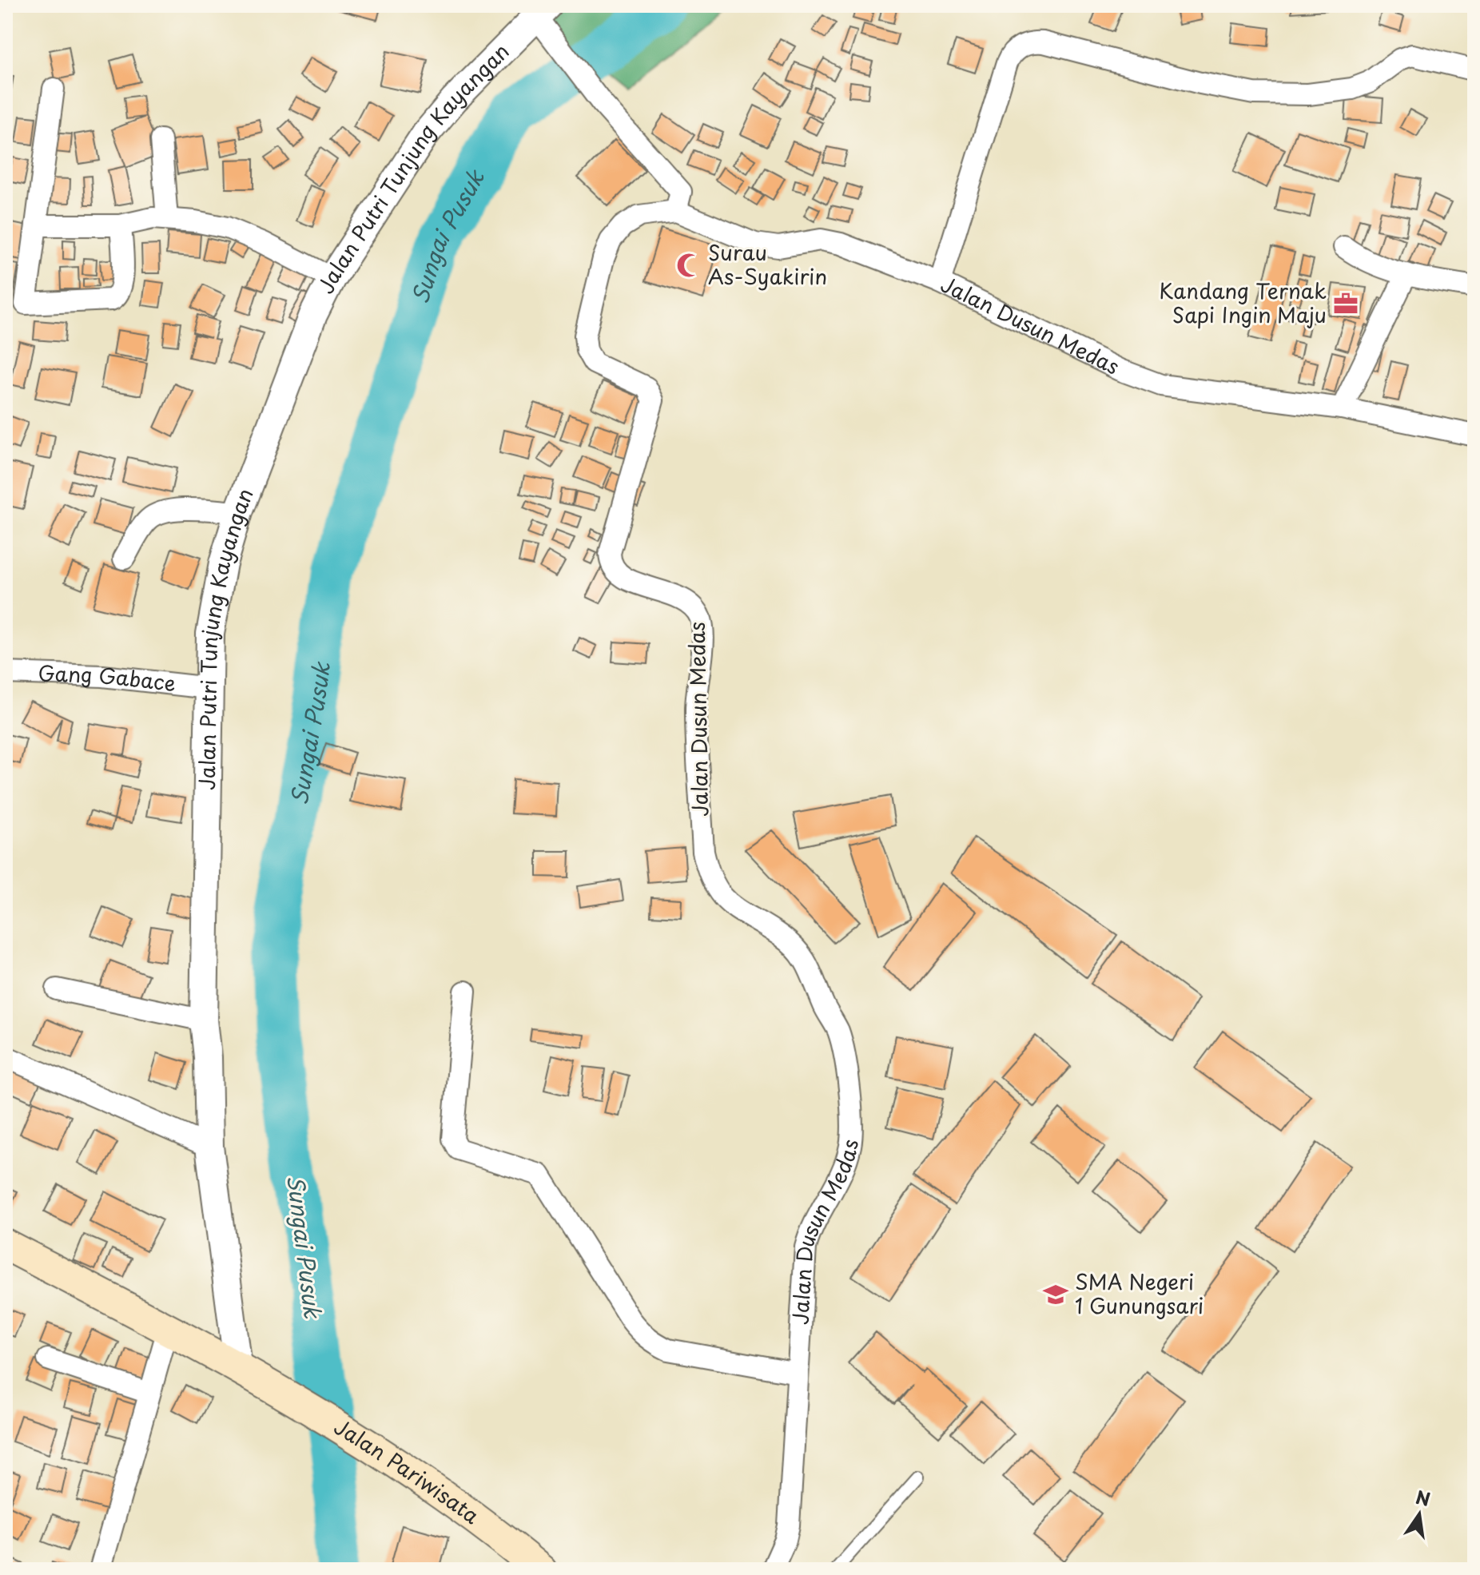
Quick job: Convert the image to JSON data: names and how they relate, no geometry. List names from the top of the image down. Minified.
{"streets":{"main road":["Jalan Pariwisata"],"street":["Jalan Putri Tunjung Kayangan","Jalan Dusun Medas","Gang Gabace"]},"crossings":[["Jalan Putri Tunjung Kayangan","Gang Gabace"],["Jalan Putri Tunjung Kayangan","Jalan Pariwisata"]],"water":["Sungai Pusuk"],"places":{"mosque":["Surau As-Syakirin"],"office":["Kandang Ternak Sapi Ingin Maju"],"school or university":["SMA Negeri 1 Gunungsari"]},"north":"top"}
